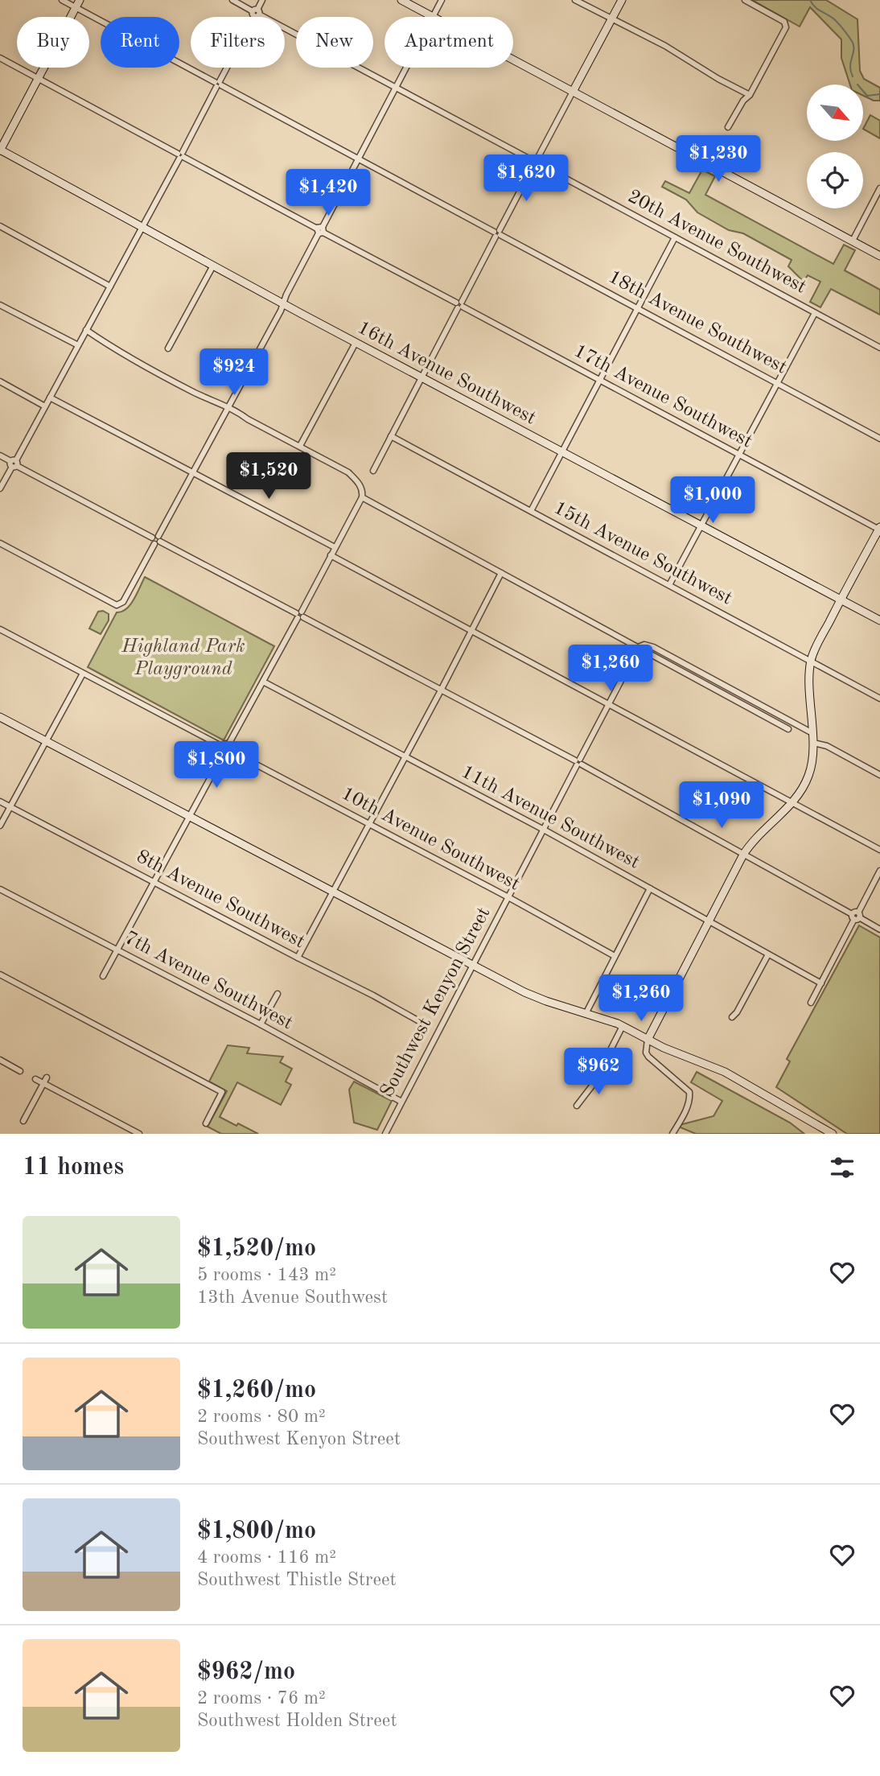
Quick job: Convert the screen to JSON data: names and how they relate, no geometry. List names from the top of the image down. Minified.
{"streets":{"street":["20th Avenue Southwest","18th Avenue Southwest","16th Avenue Southwest","17th Avenue Southwest","15th Avenue Southwest","11th Avenue Southwest","10th Avenue Southwest","8th Avenue Southwest","7th Avenue Southwest","Southwest Kenyon Street"]},"crossings":[["11th Avenue Southwest","Southwest Kenyon Street"],["10th Avenue Southwest","Southwest Kenyon Street"],["7th Avenue Southwest","Southwest Kenyon Street"]],"parks":["Highland Park Playground"],"north":"bottom right","page":{"chip":["Buy","Rent","Filters","New","Apartment"],"price":["$1,230","$1,620","$1,420","$924","$1,520","$1,000","$1,260","$1,800","$1,090","$1,260","$962"],"heading":"11 homes","list":[{"name":"$1,520/mo","note":"5 rooms · 143 m² · 13th Avenue Southwest"},{"name":"$1,260/mo","note":"2 rooms · 80 m² · Southwest Kenyon Street"},{"name":"$1,800/mo","note":"4 rooms · 116 m² · Southwest Thistle Street"},{"name":"$962/mo","note":"2 rooms · 76 m² · Southwest Holden Street"}]}}
